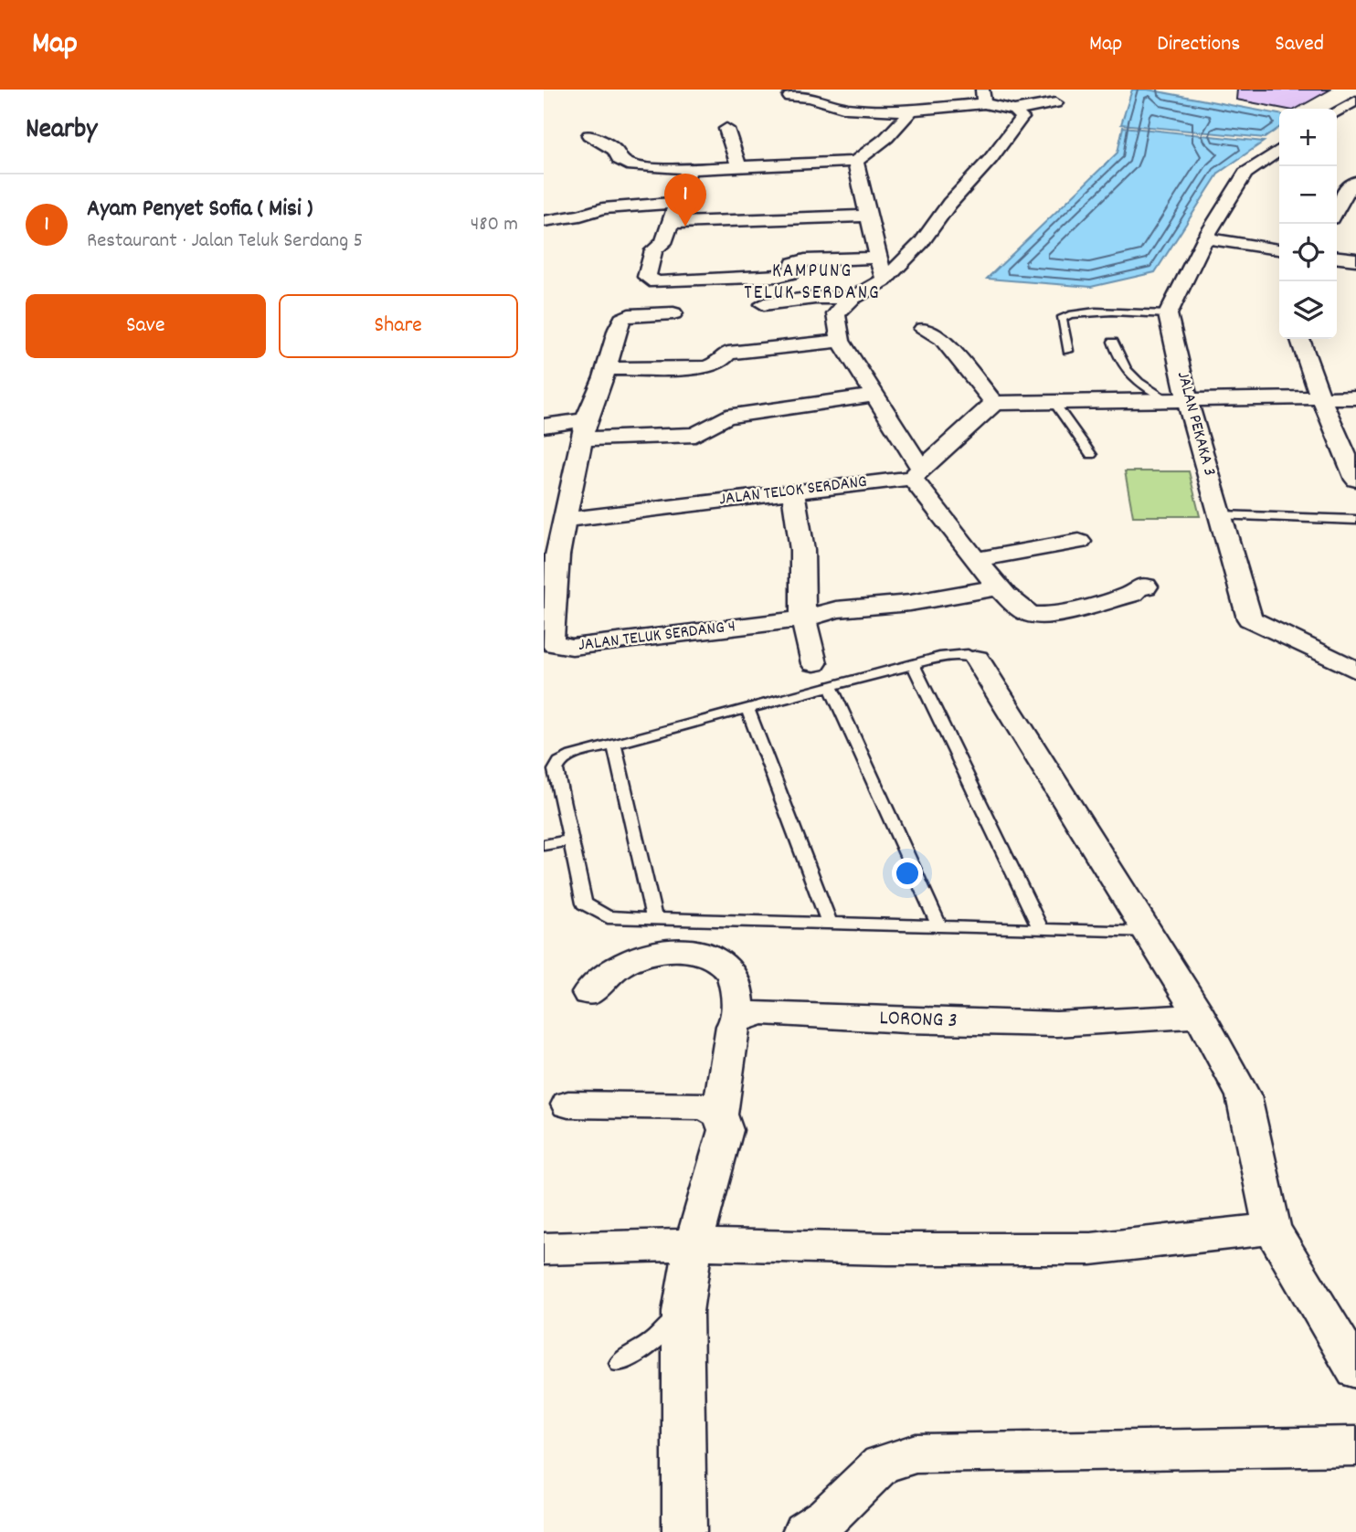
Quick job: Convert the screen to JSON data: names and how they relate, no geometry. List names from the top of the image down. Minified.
{"streets":{"street":["JALAN PEKAKA 3","JALAN TELOK SERDANG","JALAN TELUK SERDANG 4","LORONG 3"]},"crossings":[["JALAN TELOK SERDANG","JALAN TELUK SERDANG 4"]],"districts":["KAMPUNG TELUK SERDANG"],"page":{"header":"Map","nav":["Map","Directions","Saved"],"heading":"Nearby","map_buttons":["+","−"],"list":[{"mark":"1","name":"Ayam Penyet Sofia ( Misi )","note":"Restaurant · Jalan Teluk Serdang 5","value":"480 m"}],"pins":"1","buttons":["Save","Share"]}}
